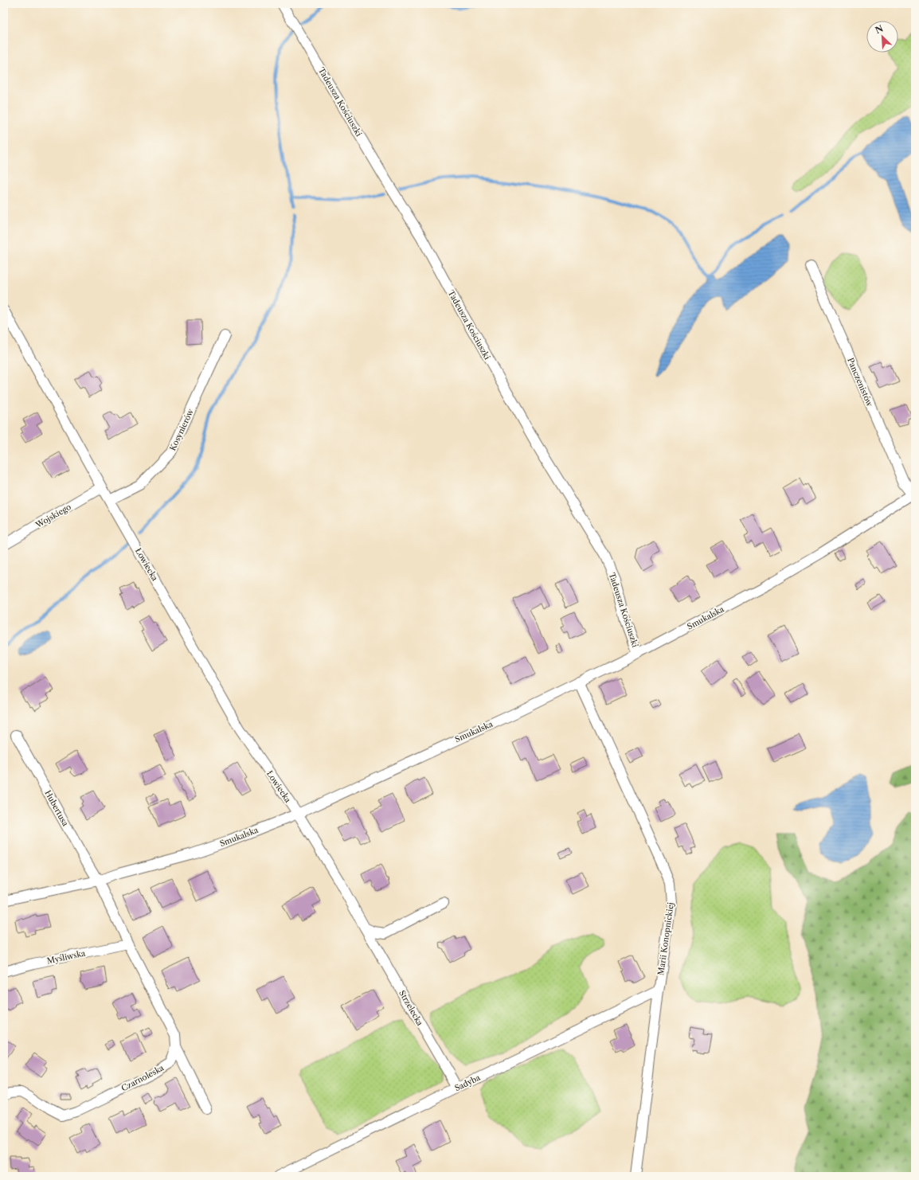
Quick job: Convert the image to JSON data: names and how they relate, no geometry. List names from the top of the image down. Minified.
{"streets":{"street":["Tadeusza Kościuszki","Panczenistów","Kosynierów","Wojskiego","Łowiecka","Smukalska","Hubertusa","Marii Konopnickiej","Myśliwska","Strzelecka","Czarnoleska","Sadyba"]},"crossings":[["Tadeusza Kościuszki","Smukalska"],["Panczenistów","Smukalska"],["Kosynierów","Łowiecka"],["Wojskiego","Łowiecka"],["Łowiecka","Smukalska"],["Łowiecka","Strzelecka"],["Smukalska","Hubertusa"],["Smukalska","Marii Konopnickiej"],["Smukalska","Strzelecka"],["Smukalska","Czarnoleska"],["Hubertusa","Czarnoleska"],["Marii Konopnickiej","Sadyba"],["Myśliwska","Czarnoleska"],["Strzelecka","Sadyba"]],"north":"top left"}
